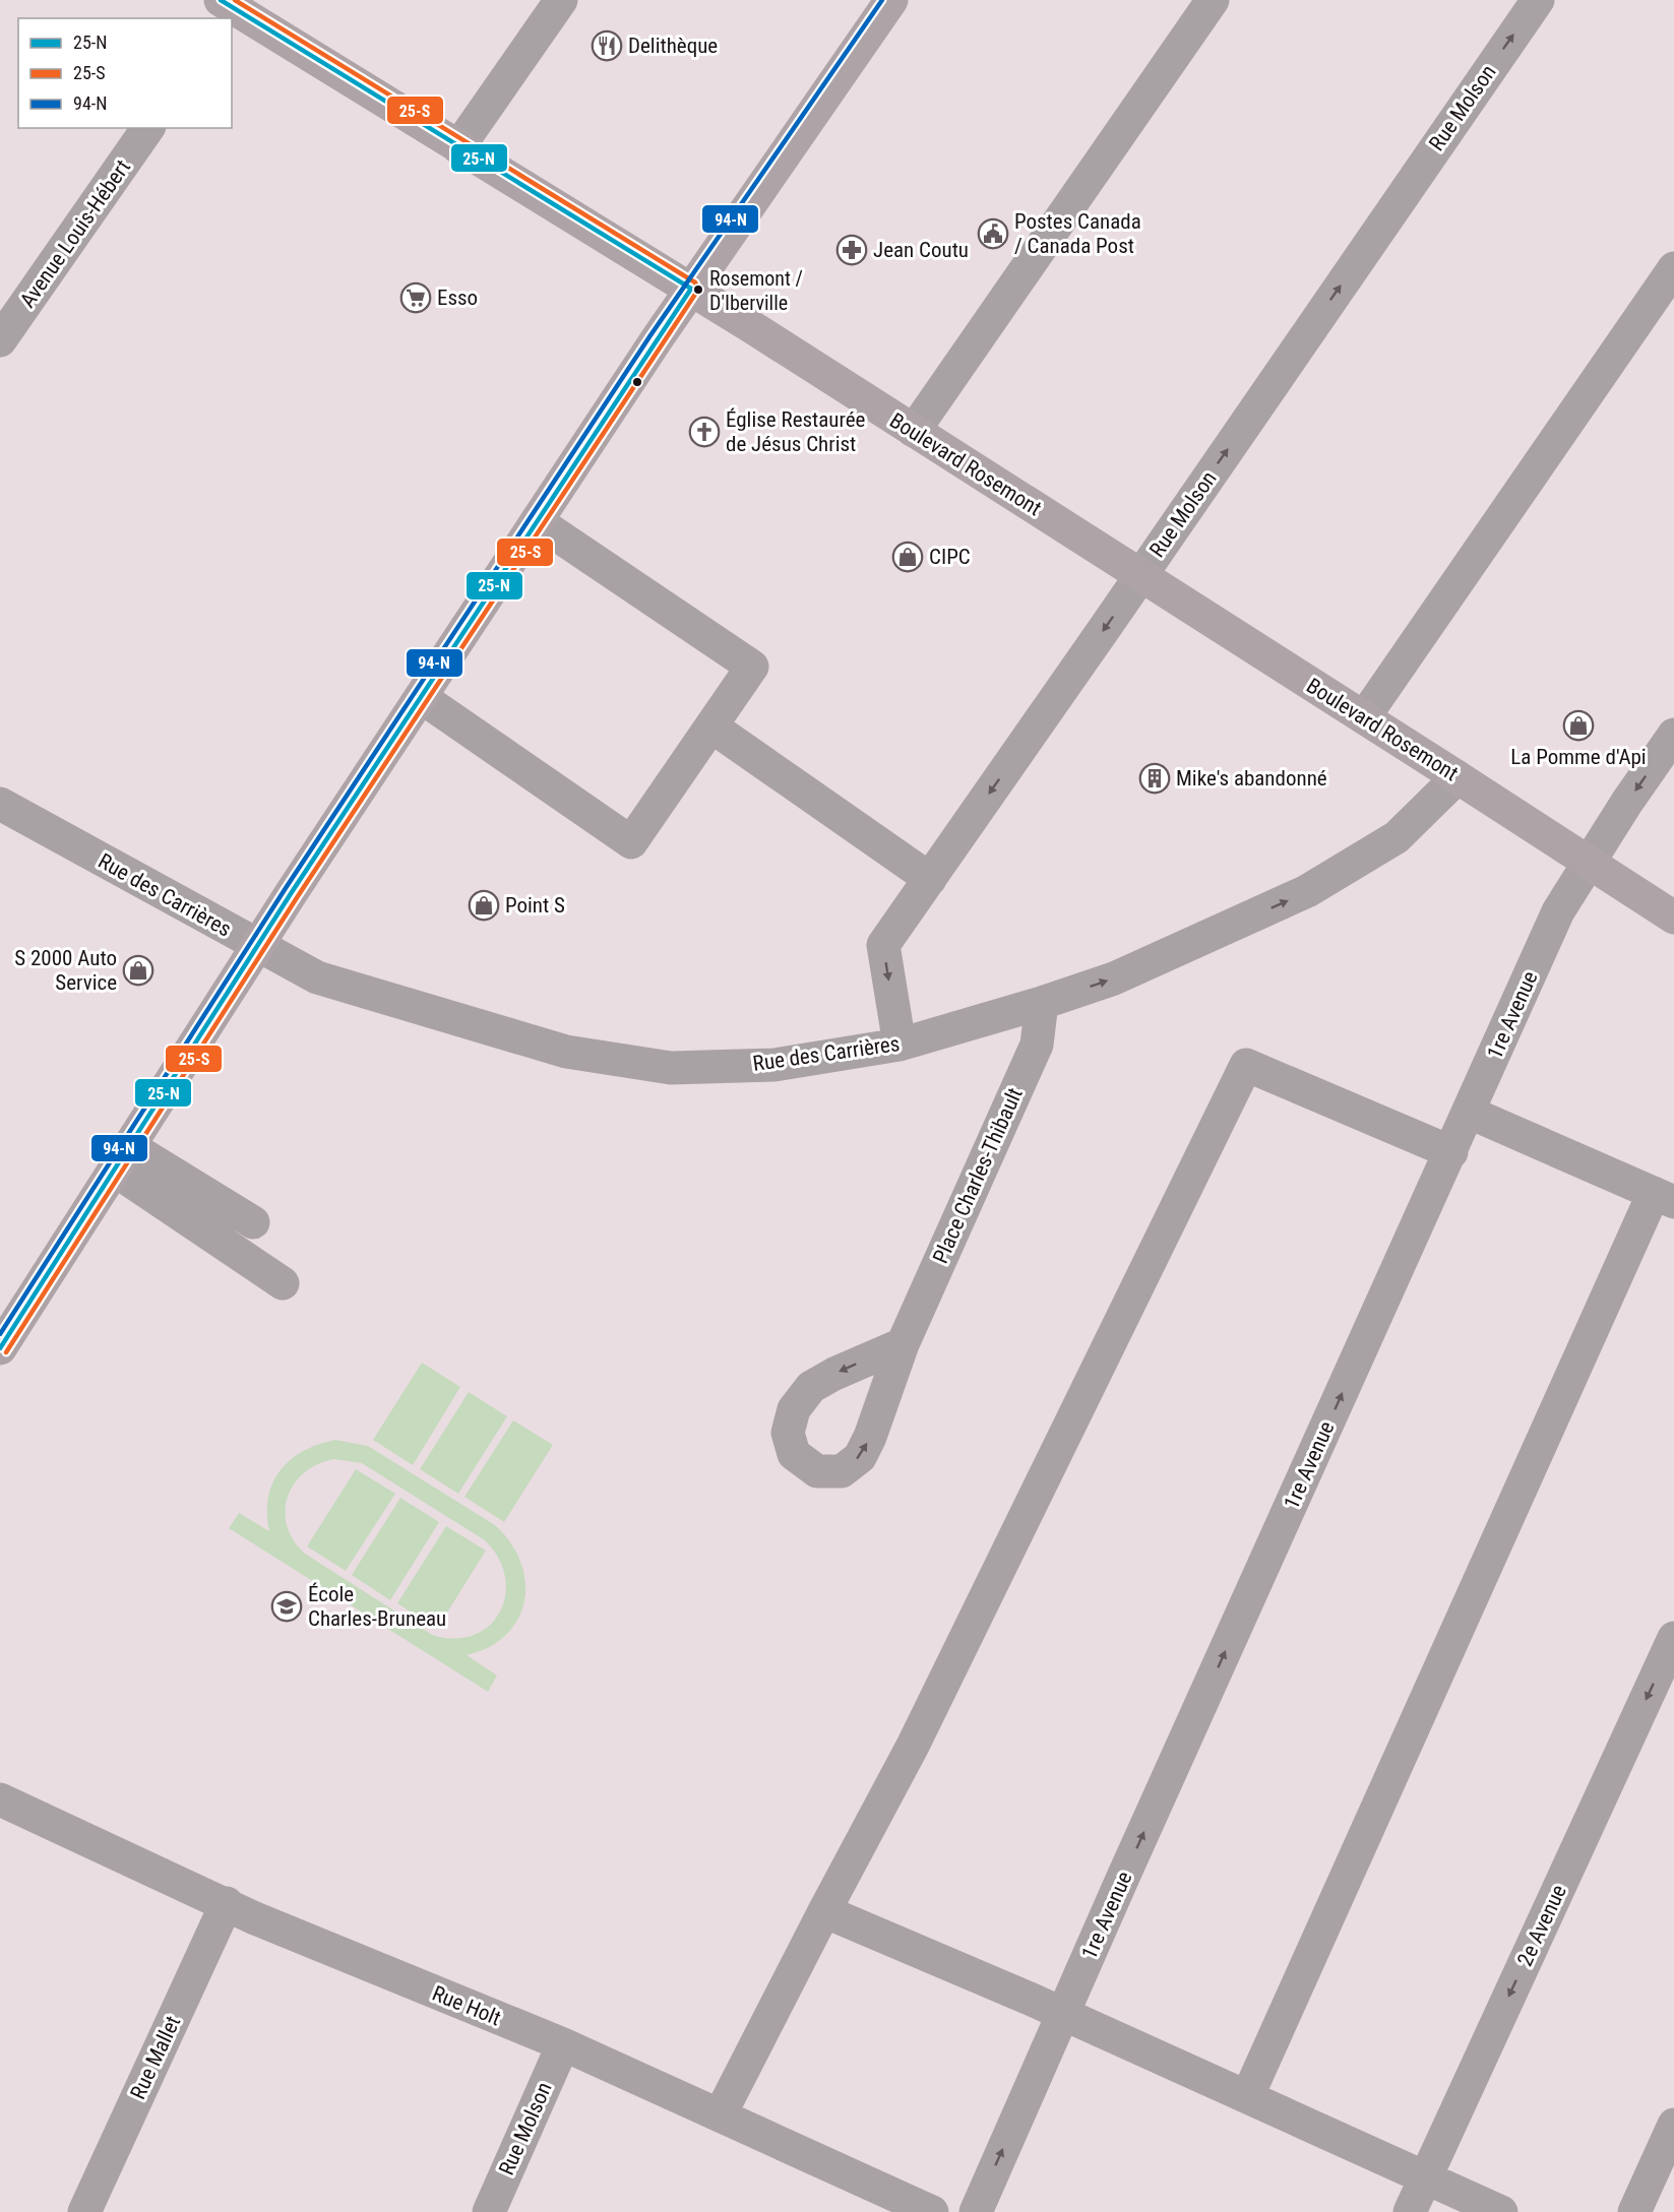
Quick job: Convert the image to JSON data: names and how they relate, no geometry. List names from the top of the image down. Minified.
{"streets":{"main road":["Boulevard Rosemont"],"street":["Rue Molson","Avenue Louis-Hébert","Rue des Carrières","1re Avenue","Place Charles-Thibault","2e Avenue","Rue Holt","Rue Mallet"]},"crossings":[["Rue Molson","Boulevard Rosemont"],["Rue Molson","Rue des Carrières"],["Rue Molson","Rue Holt"],["Boulevard Rosemont","Rue des Carrières"],["Boulevard Rosemont","1re Avenue"],["Rue des Carrières","Place Charles-Thibault"],["Rue Holt","Rue Mallet"]],"places":{"restaurant":["Delithèque"],"public building":["Postes Canada / Canada Post"],"pharmacy":["Jean Coutu"],"other":["Rosemont / D'Iberville"],"supermarket":["Esso"],"church":["Église Restaurée de Jésus Christ"],"shop":["CIPC","La Pomme d'Api","Point S","S 2000 Auto Service"],"building":["Mike's abandonné"],"school or university":["École Charles-Bruneau"]},"lines":["transit line 25-N","transit line 25-S","transit line 94-N"],"legend":["25-N","25-S","94-N"]}
